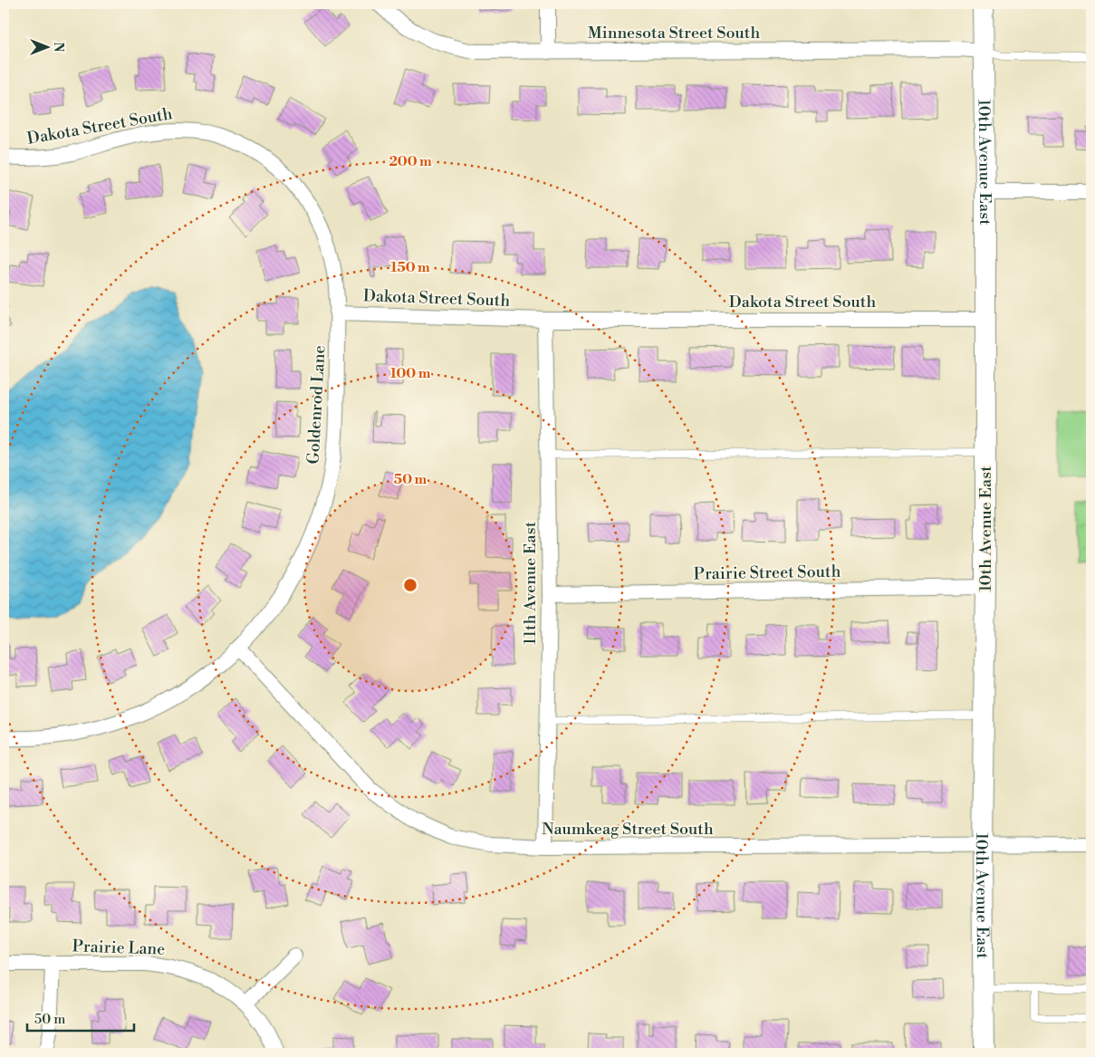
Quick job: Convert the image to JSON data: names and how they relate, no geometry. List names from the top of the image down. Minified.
{"streets":{"main road":["10th Avenue East"],"street":["Minnesota Street South","Dakota Street South","Goldenrod Lane","Prairie Street South","11th Avenue East","Naumkeag Street South","Prairie Lane"]},"crossings":[["Minnesota Street South","10th Avenue East"],["Dakota Street South","10th Avenue East"],["Dakota Street South","Goldenrod Lane"],["Dakota Street South","11th Avenue East"],["10th Avenue East","Prairie Street South"],["10th Avenue East","Naumkeag Street South"],["Goldenrod Lane","Naumkeag Street South"],["Prairie Street South","11th Avenue East"],["11th Avenue East","Naumkeag Street South"]],"scale_bar":"50 m","north":"right","rings":["200 m","150 m","100 m","50 m"]}
